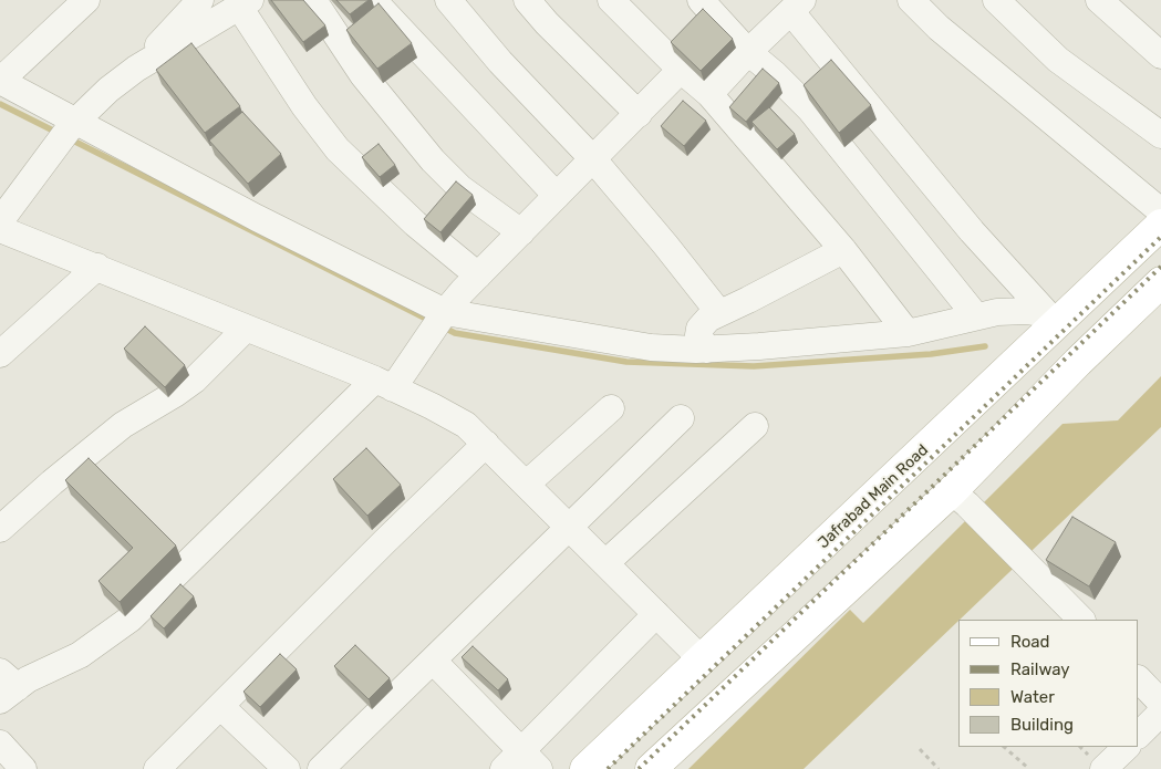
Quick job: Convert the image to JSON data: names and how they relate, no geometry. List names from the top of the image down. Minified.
{"streets":{"main road":["Jafrabad Main Road"]},"legend":["Road","Railway","Water","Building"]}
